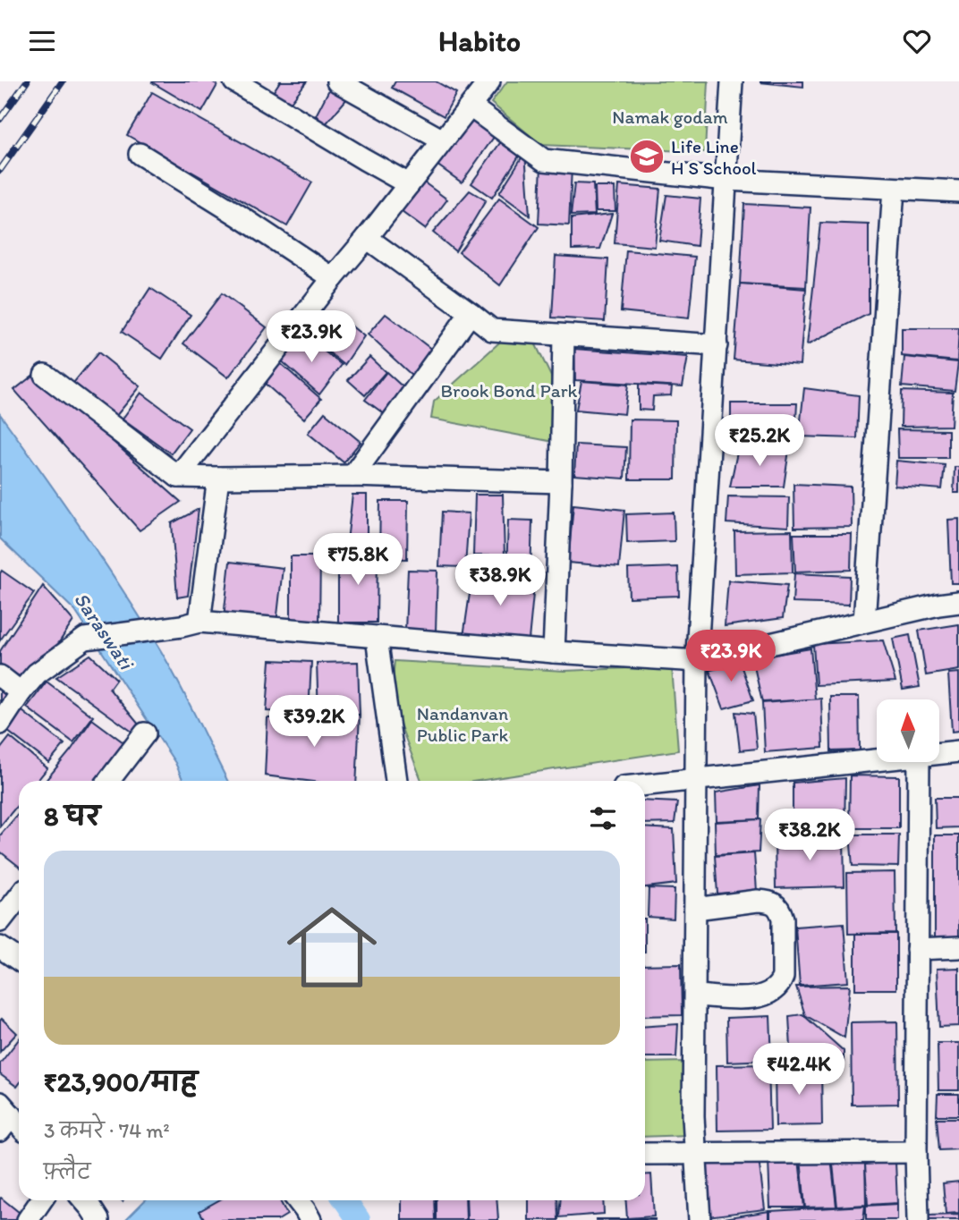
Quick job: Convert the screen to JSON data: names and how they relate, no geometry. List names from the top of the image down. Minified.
{"water":["Saraswati"],"parks":["Namak godam","Brook Bond Park","Nandanvan Public Park"],"places":{"school or university":["Life Line H S School"]},"north":"top","page":{"header":"Habito","price":["₹23.9K","₹25.2K","₹75.8K","₹38.9K","₹23.9K","₹39.2K","₹38.2K","₹42.4K"],"heading":"8 घर","list":[{"name":"₹23,900/माह","note":"3 कमरे · 74 m² · फ़्लैट"}]}}
